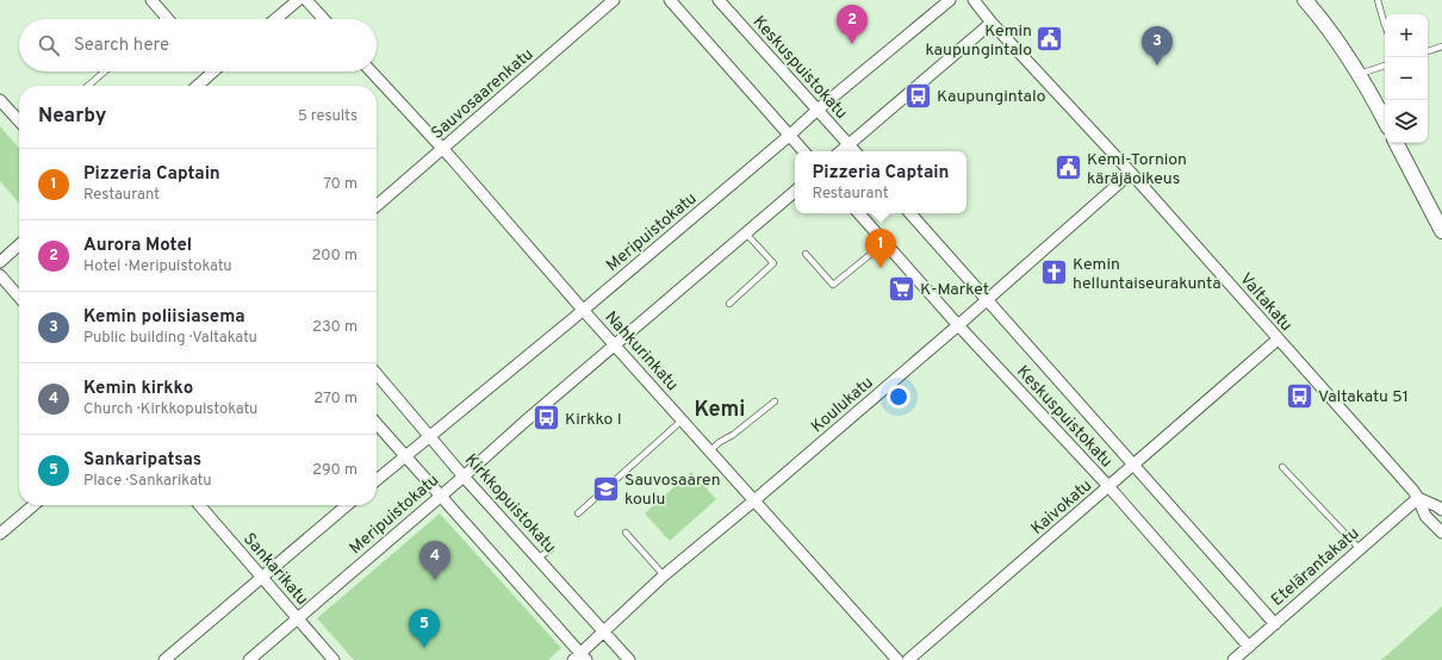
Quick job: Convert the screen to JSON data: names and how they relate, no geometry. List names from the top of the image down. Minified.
{"streets":{"street":["Keskuspuistokatu","Sauvosaarenkatu","Meripuistokatu","Valtakatu","Nahkurinkatu","Koulukatu","Kirkkopuistokatu","Kaivokatu","Etelärantakatu","Sankarikatu"]},"crossings":[["Keskuspuistokatu","Meripuistokatu"],["Keskuspuistokatu","Koulukatu"],["Keskuspuistokatu","Kaivokatu"],["Keskuspuistokatu","Etelärantakatu"],["Sauvosaarenkatu","Nahkurinkatu"],["Meripuistokatu","Nahkurinkatu"],["Meripuistokatu","Kirkkopuistokatu"],["Meripuistokatu","Sankarikatu"],["Valtakatu","Koulukatu"],["Valtakatu","Kaivokatu"],["Valtakatu","Etelärantakatu"],["Nahkurinkatu","Koulukatu"],["Koulukatu","Kirkkopuistokatu"]],"districts":["Kemi"],"places":{"public building":["Kemin kaupungintalo","Kemi-Tornion käräjäoikeus"],"bus stop":["Kaupungintalo","Valtakatu 51","Kirkko I"],"church":["Kemin helluntaiseurakunta"],"supermarket":["K-Market"],"school or university":["Sauvosaaren koulu"]},"page":{"pins":["2","3","1","4","5"],"map_buttons":["+","−"],"search":"Search here","heading":["Nearby","5 results"],"list":[{"mark":"1","name":"Pizzeria Captain","note":"Restaurant","value":"70 m"},{"mark":"2","name":"Aurora Motel","note":"Hotel · Meripuistokatu","value":"200 m"},{"mark":"3","name":"Kemin poliisiasema","note":"Public building · Valtakatu","value":"230 m"},{"mark":"4","name":"Kemin kirkko","note":"Church · Kirkkopuistokatu","value":"270 m"},{"mark":"5","name":"Sankaripatsas","note":"Place · Sankarikatu","value":"290 m"}],"popup":["Pizzeria Captain","Restaurant"]}}
